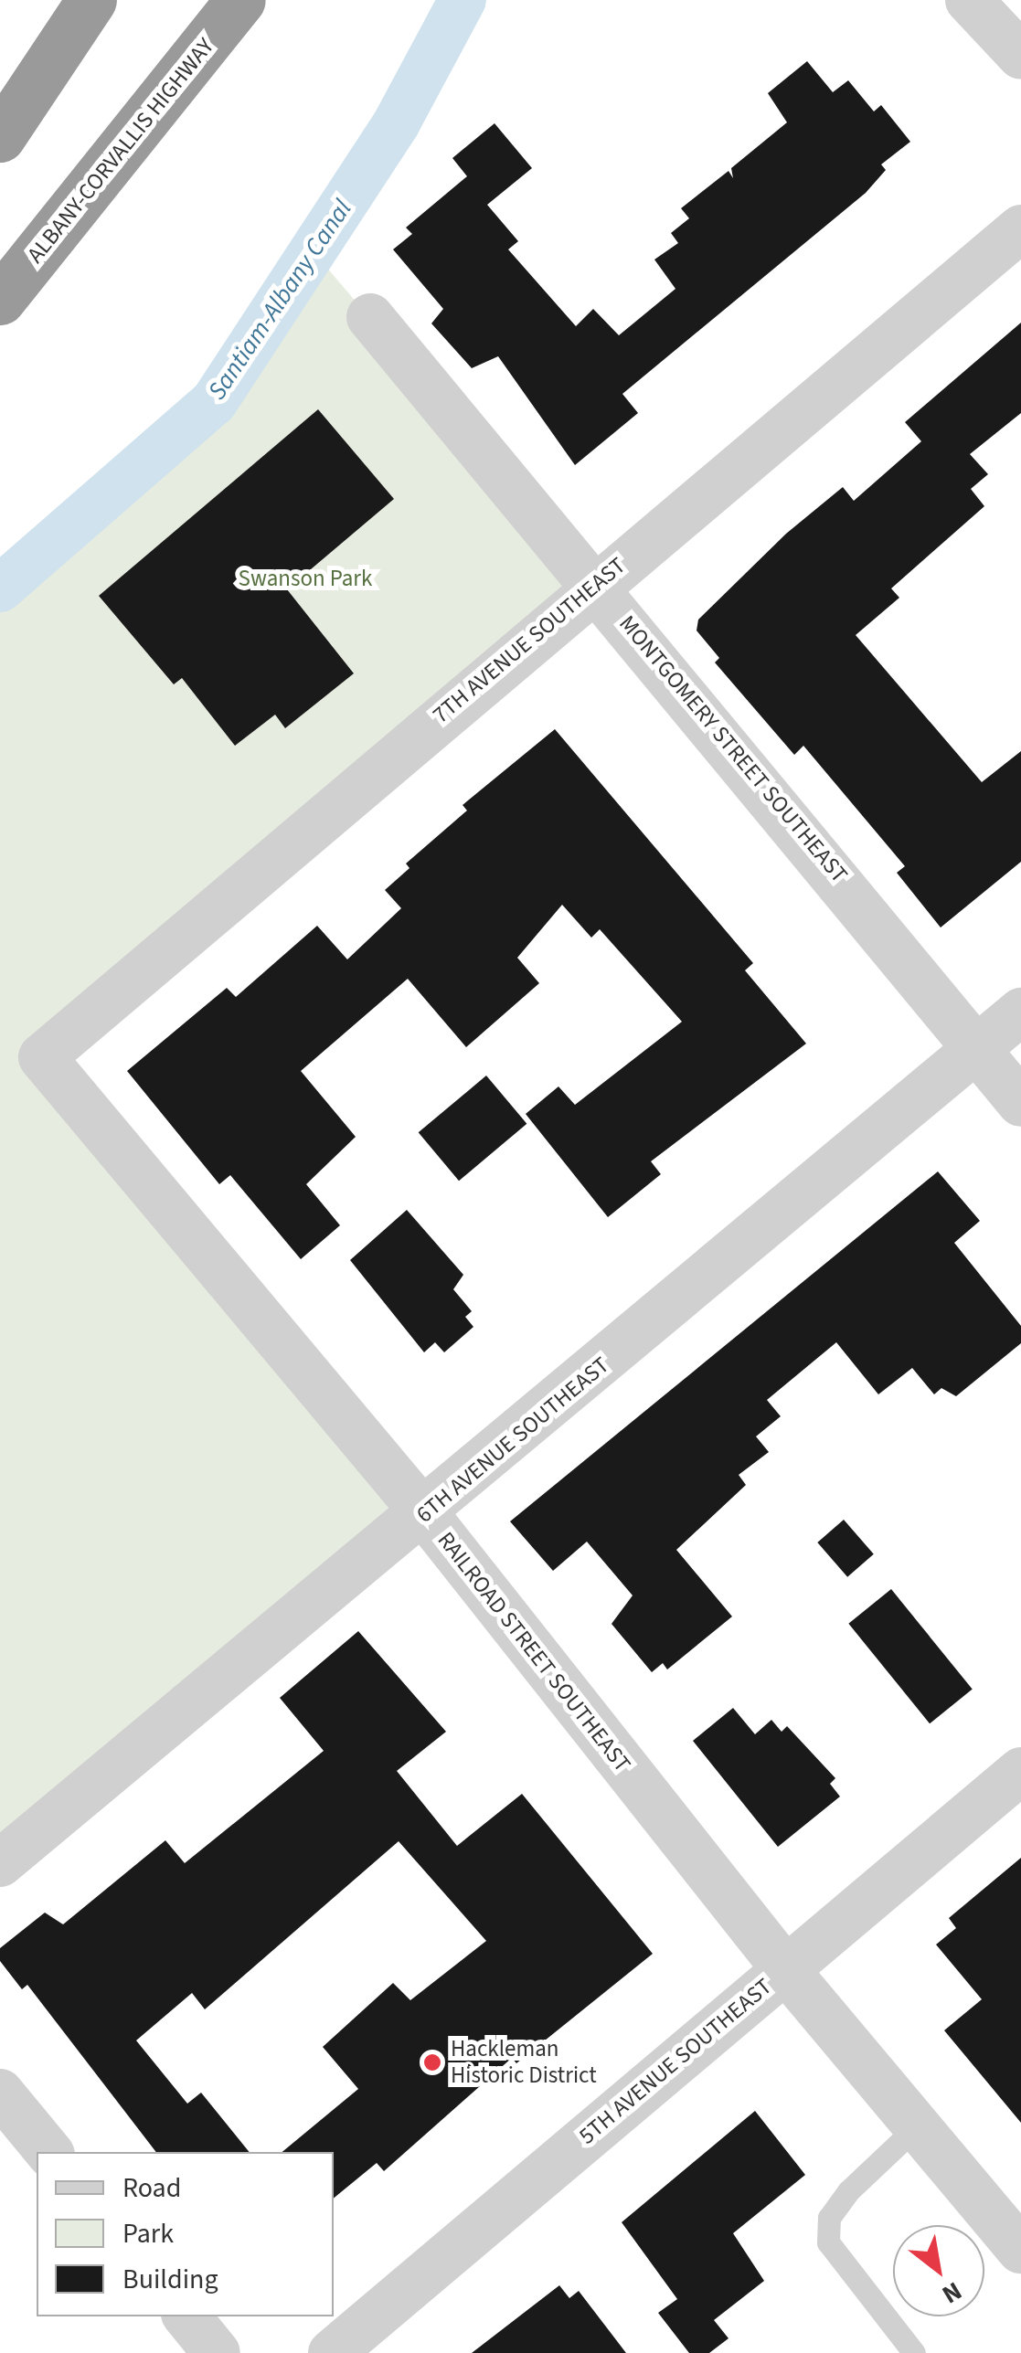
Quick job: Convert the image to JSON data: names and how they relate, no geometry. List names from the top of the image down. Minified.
{"streets":{"highway":["ALBANY-CORVALLIS HIGHWAY"],"street":["7TH AVENUE SOUTHEAST","MONTGOMERY STREET SOUTHEAST","6TH AVENUE SOUTHEAST","RAILROAD STREET SOUTHEAST","5TH AVENUE SOUTHEAST"]},"crossings":[["7TH AVENUE SOUTHEAST","MONTGOMERY STREET SOUTHEAST"],["7TH AVENUE SOUTHEAST","RAILROAD STREET SOUTHEAST"],["MONTGOMERY STREET SOUTHEAST","6TH AVENUE SOUTHEAST"],["6TH AVENUE SOUTHEAST","RAILROAD STREET SOUTHEAST"],["RAILROAD STREET SOUTHEAST","5TH AVENUE SOUTHEAST"]],"water":["Santiam-Albany Canal"],"parks":["Swanson Park"],"places":["Hackleman Historic District"],"legend":["Road","Park","Building"],"north":"bottom right"}
